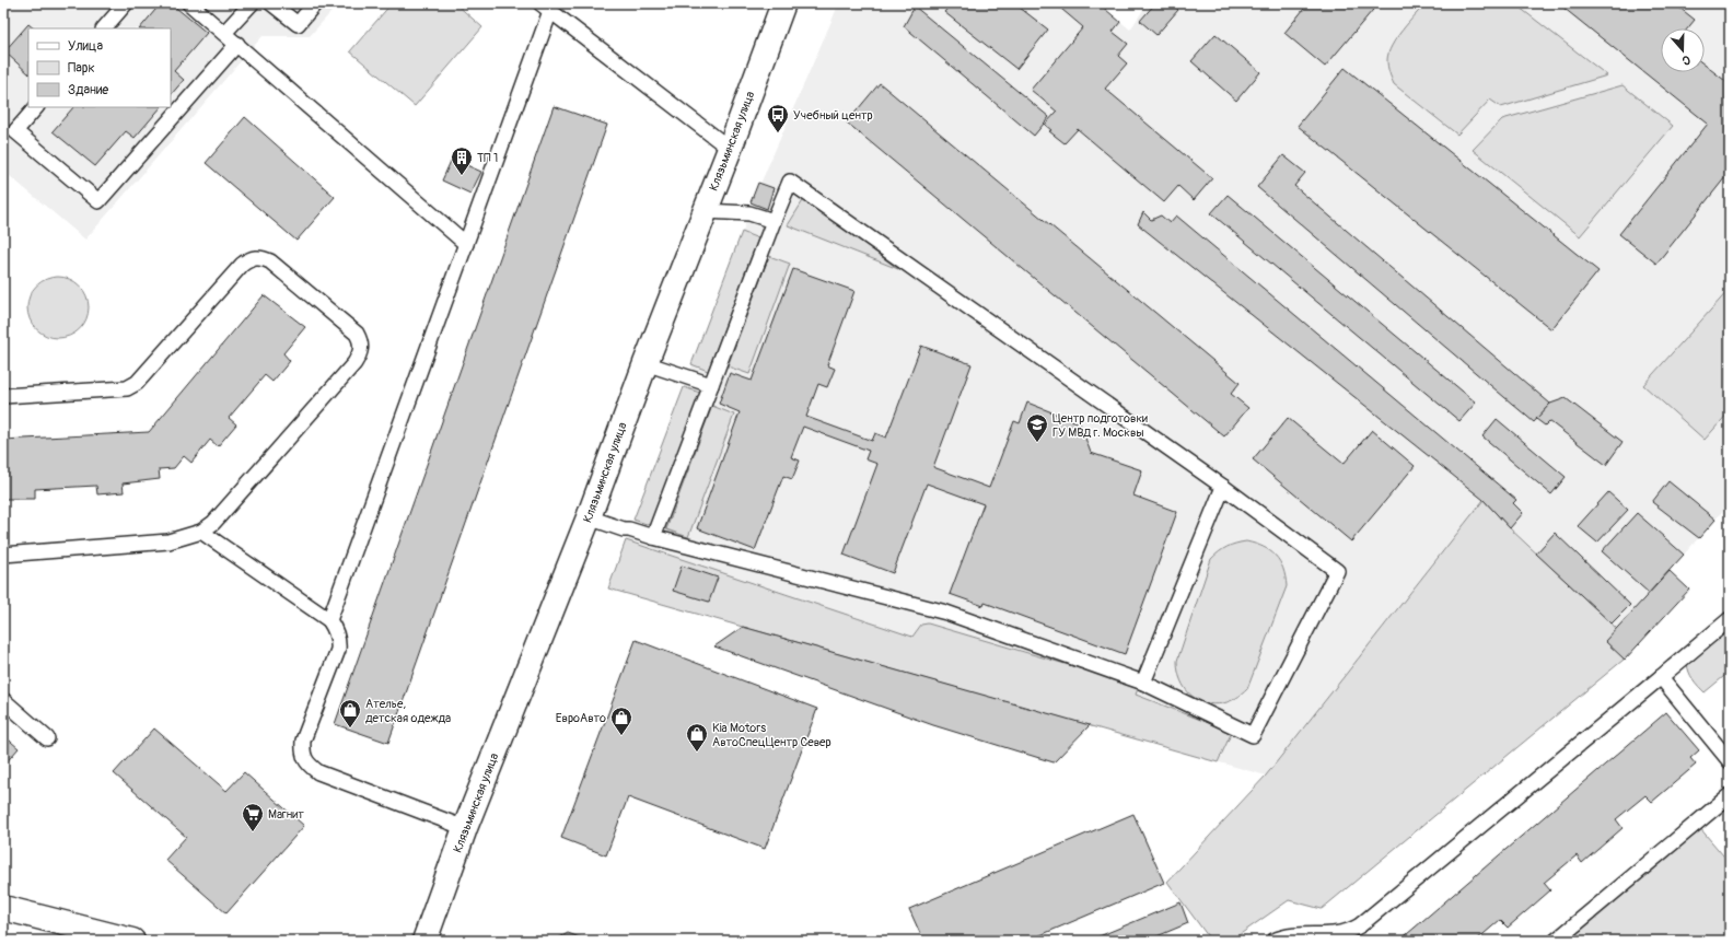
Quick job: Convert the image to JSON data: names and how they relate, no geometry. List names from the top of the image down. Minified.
{"streets":{"street":["Клязьминская улица"]},"places":{"bus stop":["Учебный центр"],"building":["ТП 1"],"school or university":["Центр подготовки ГУ МВД г. Москвы"],"shop":["Ателье, детская одежда","ЕвроАвто","Kia Motors АвтоСпецЦентр Север"],"supermarket":["Магнит"]},"legend":["Улица","Парк","Здание"],"north":"bottom"}
